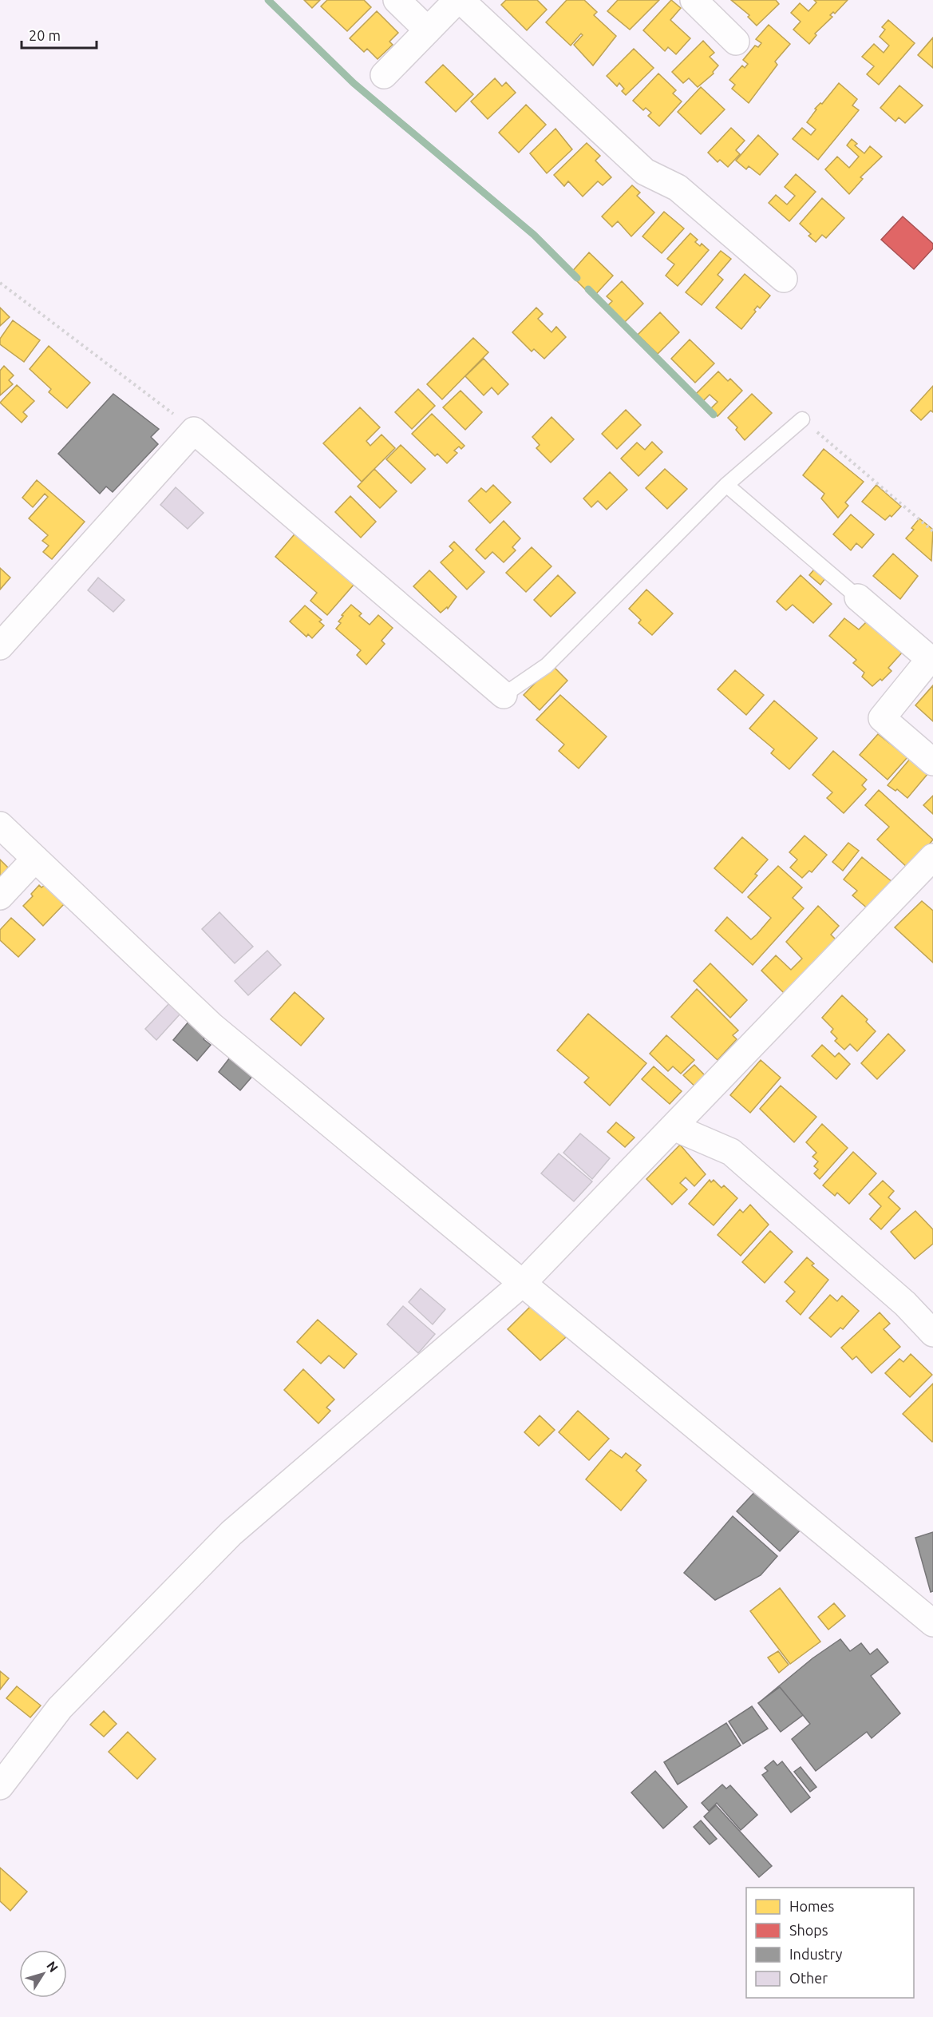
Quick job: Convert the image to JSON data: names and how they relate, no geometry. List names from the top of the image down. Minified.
{"legend":["Homes","Shops","Industry","Other"],"scale_bar":"20 m","north":"top right"}
